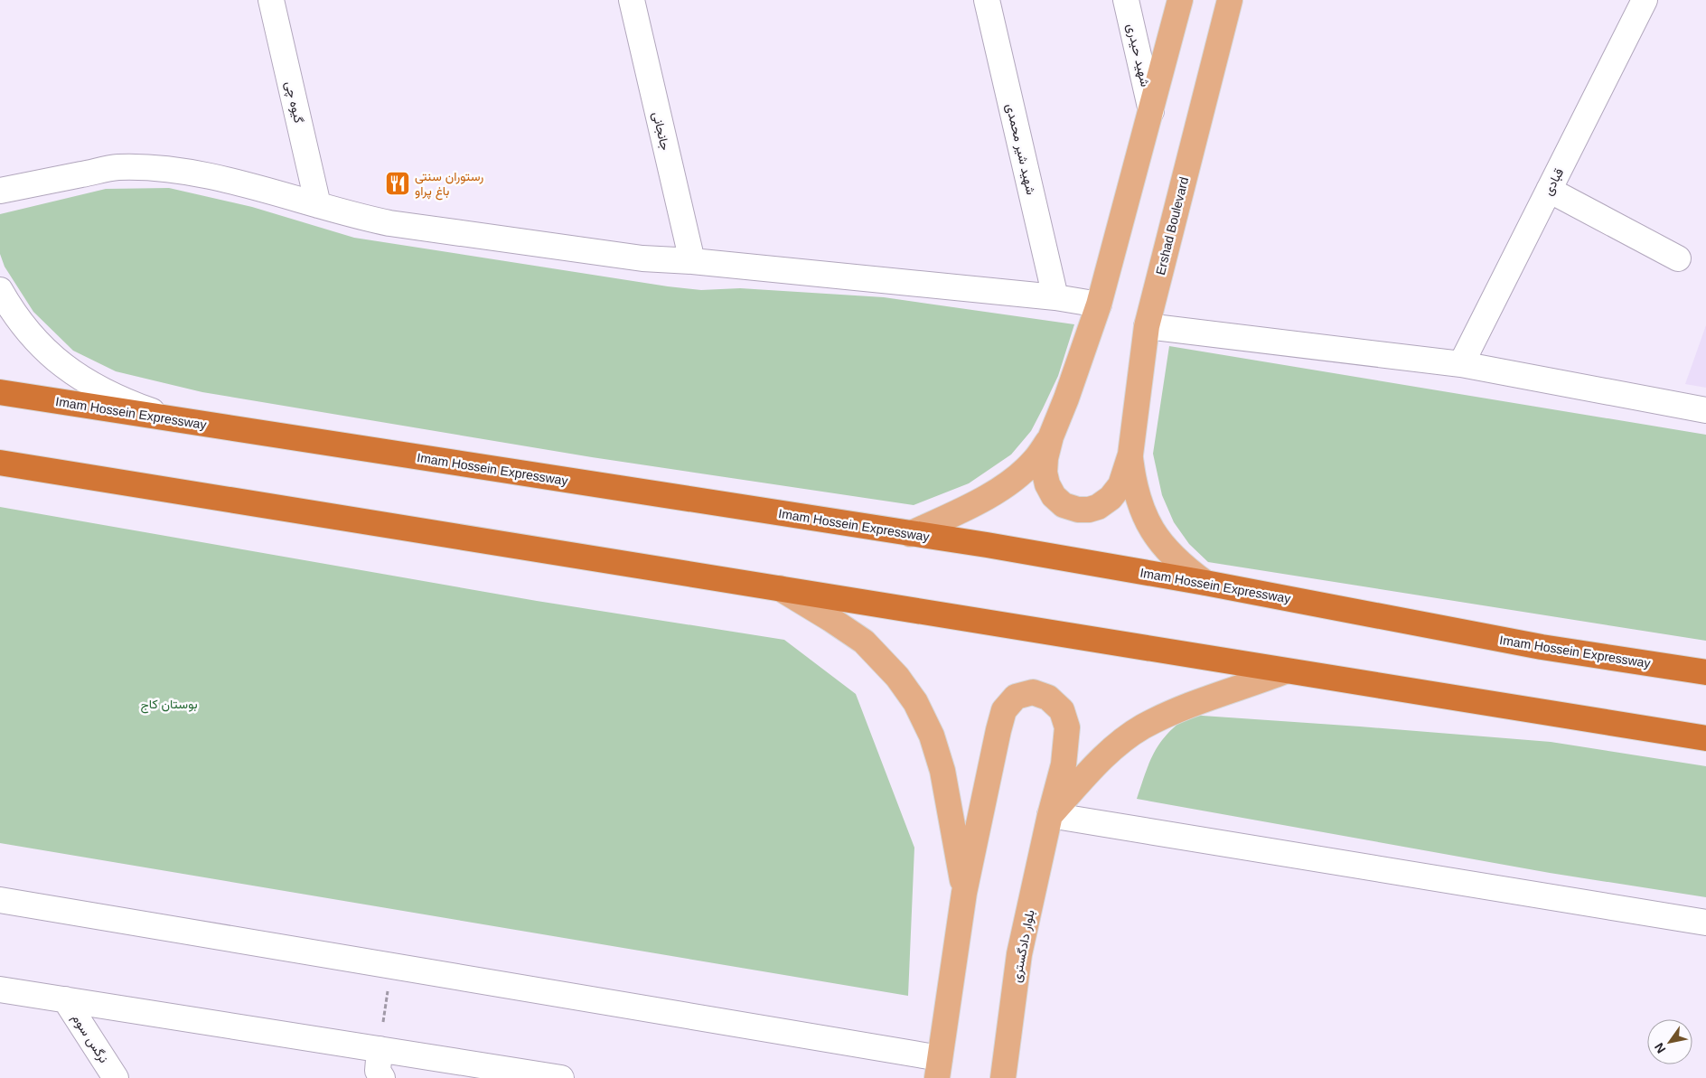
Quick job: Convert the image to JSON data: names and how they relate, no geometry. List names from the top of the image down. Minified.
{"streets":{"highway":["Imam Hossein Expressway"],"main road":["Ershad Boulevard","بلوار دادگستری"],"street":["شهید حیدری","گیوه چی","جانجانی","شهید شیر محمدی","قبادی","نرگس سوم"]},"parks":["بوستان کاج"],"places":{"restaurant":["رستوران سنتی باغ پراو"]},"north":"bottom left"}
